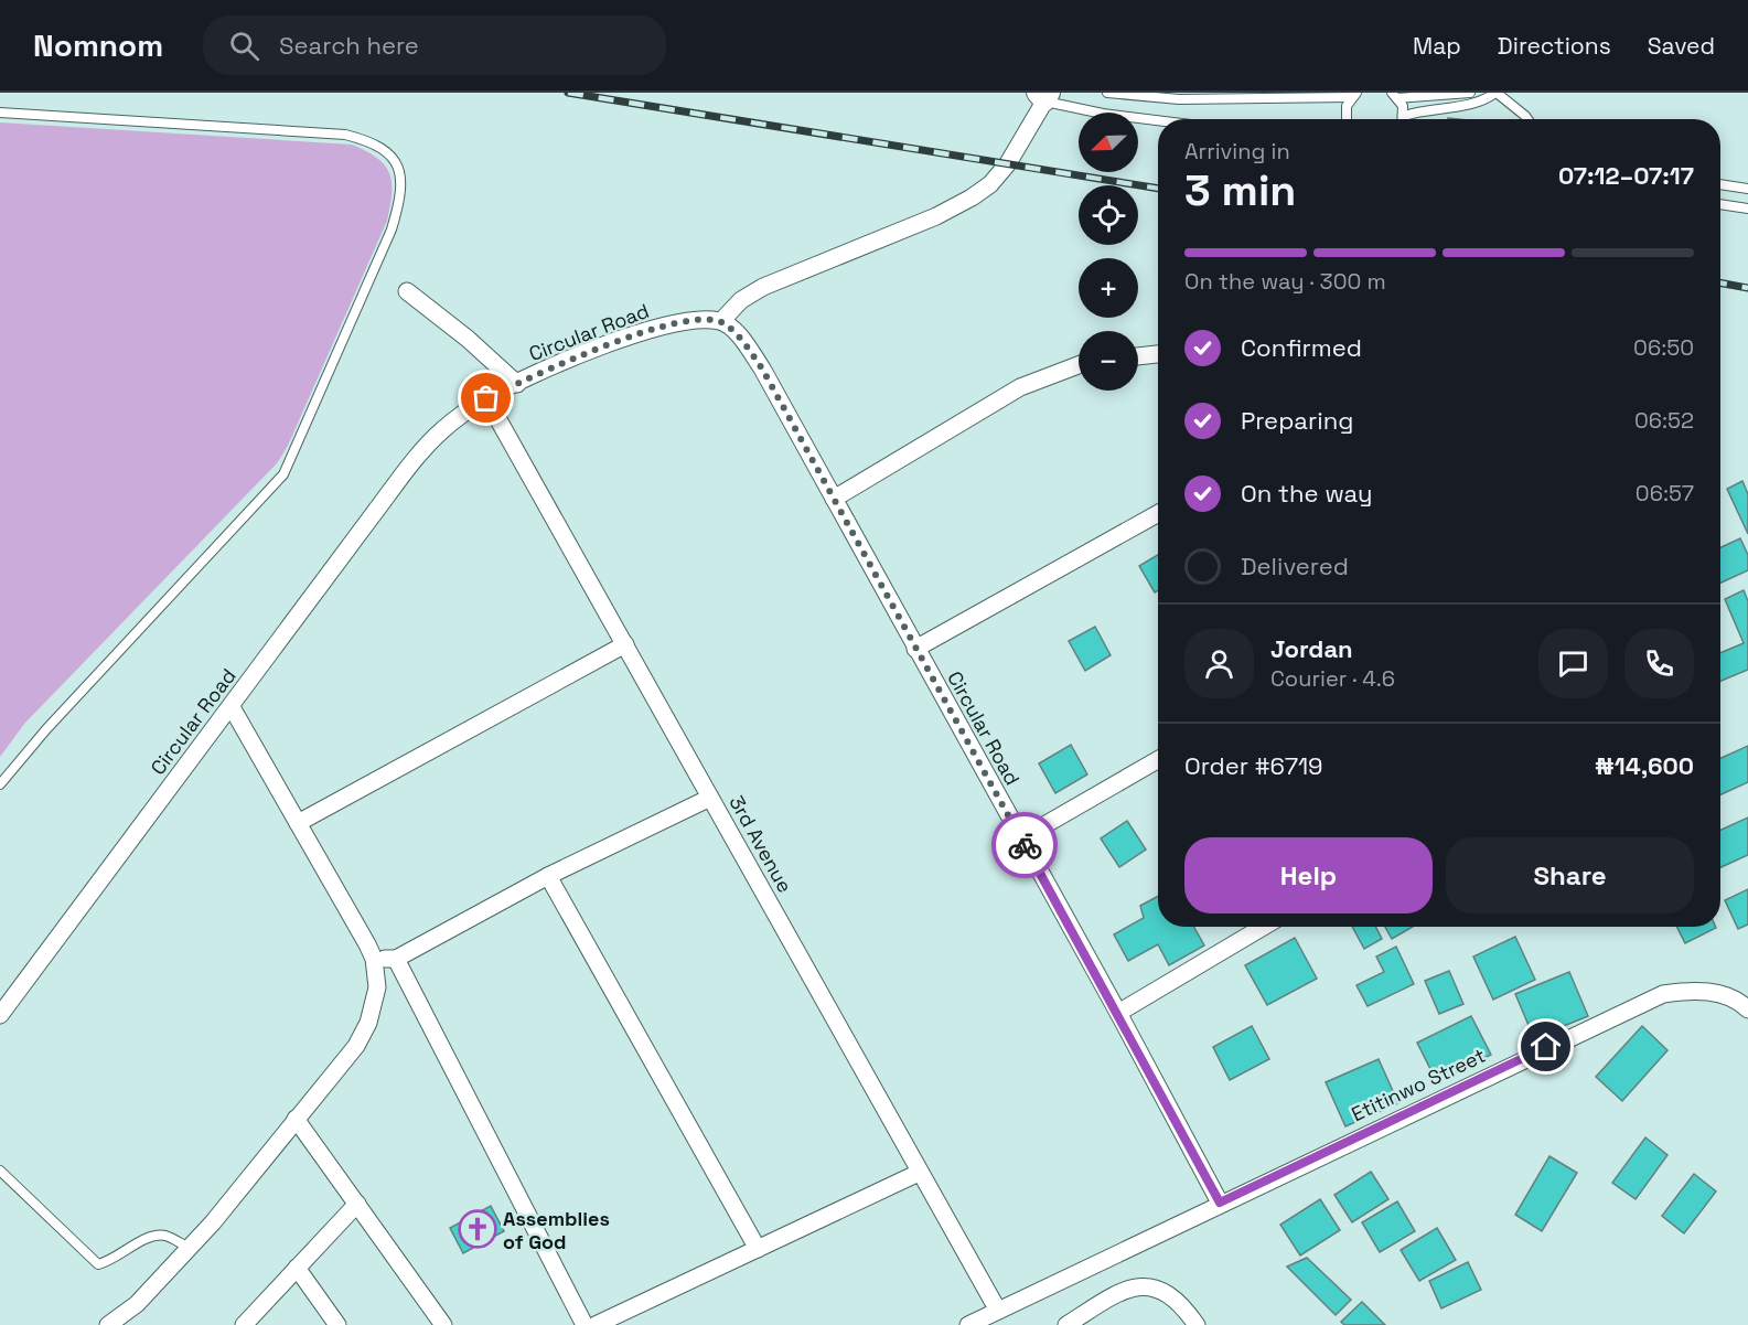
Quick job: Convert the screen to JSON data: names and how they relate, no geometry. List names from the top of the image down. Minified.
{"streets":{"street":["Circular Road","3rd Avenue","Etitinwo Street"]},"crossings":[["Circular Road","3rd Avenue"],["Circular Road","Etitinwo Street"],["3rd Avenue","Etitinwo Street"]],"places":{"church":["Assemblies of God"]},"north":"bottom left","page":{"header":"Nomnom","search":"Search here","nav":["Map","Directions","Saved"],"map_buttons":["+","−"],"heading":["3 min","Arriving in","07:12–07:17"],"panel":["Jordan","Courier · 4.6","Order #6719","₦14,600"],"bar":"On the way · 300 m","list":[["Confirmed","06:50"],["Preparing","06:52"],["On the way","06:57"],"Delivered"],"buttons":["Help","Share"]}}
